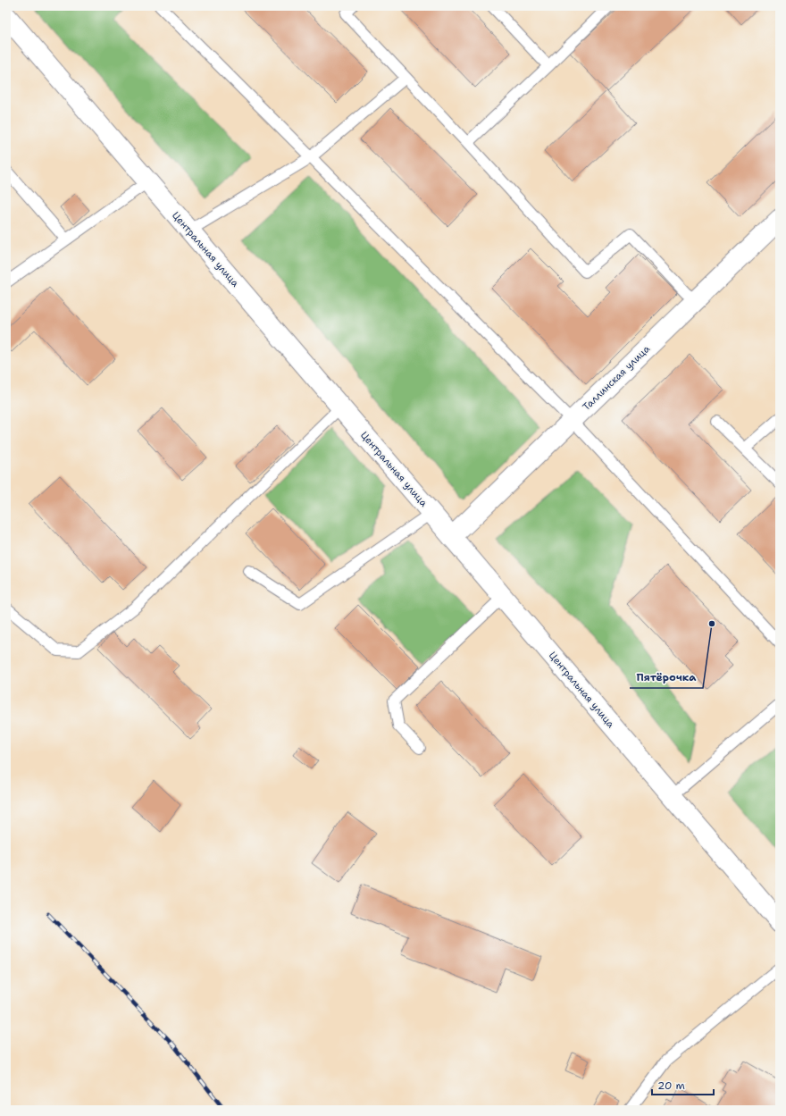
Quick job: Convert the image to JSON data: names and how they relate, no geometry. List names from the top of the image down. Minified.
{"streets":{"main road":["Центральная улица","Таллинская улица"]},"crossings":[["Центральная улица","Таллинская улица"]],"places":["Пятёрочка"],"scale_bar":"20 m"}
